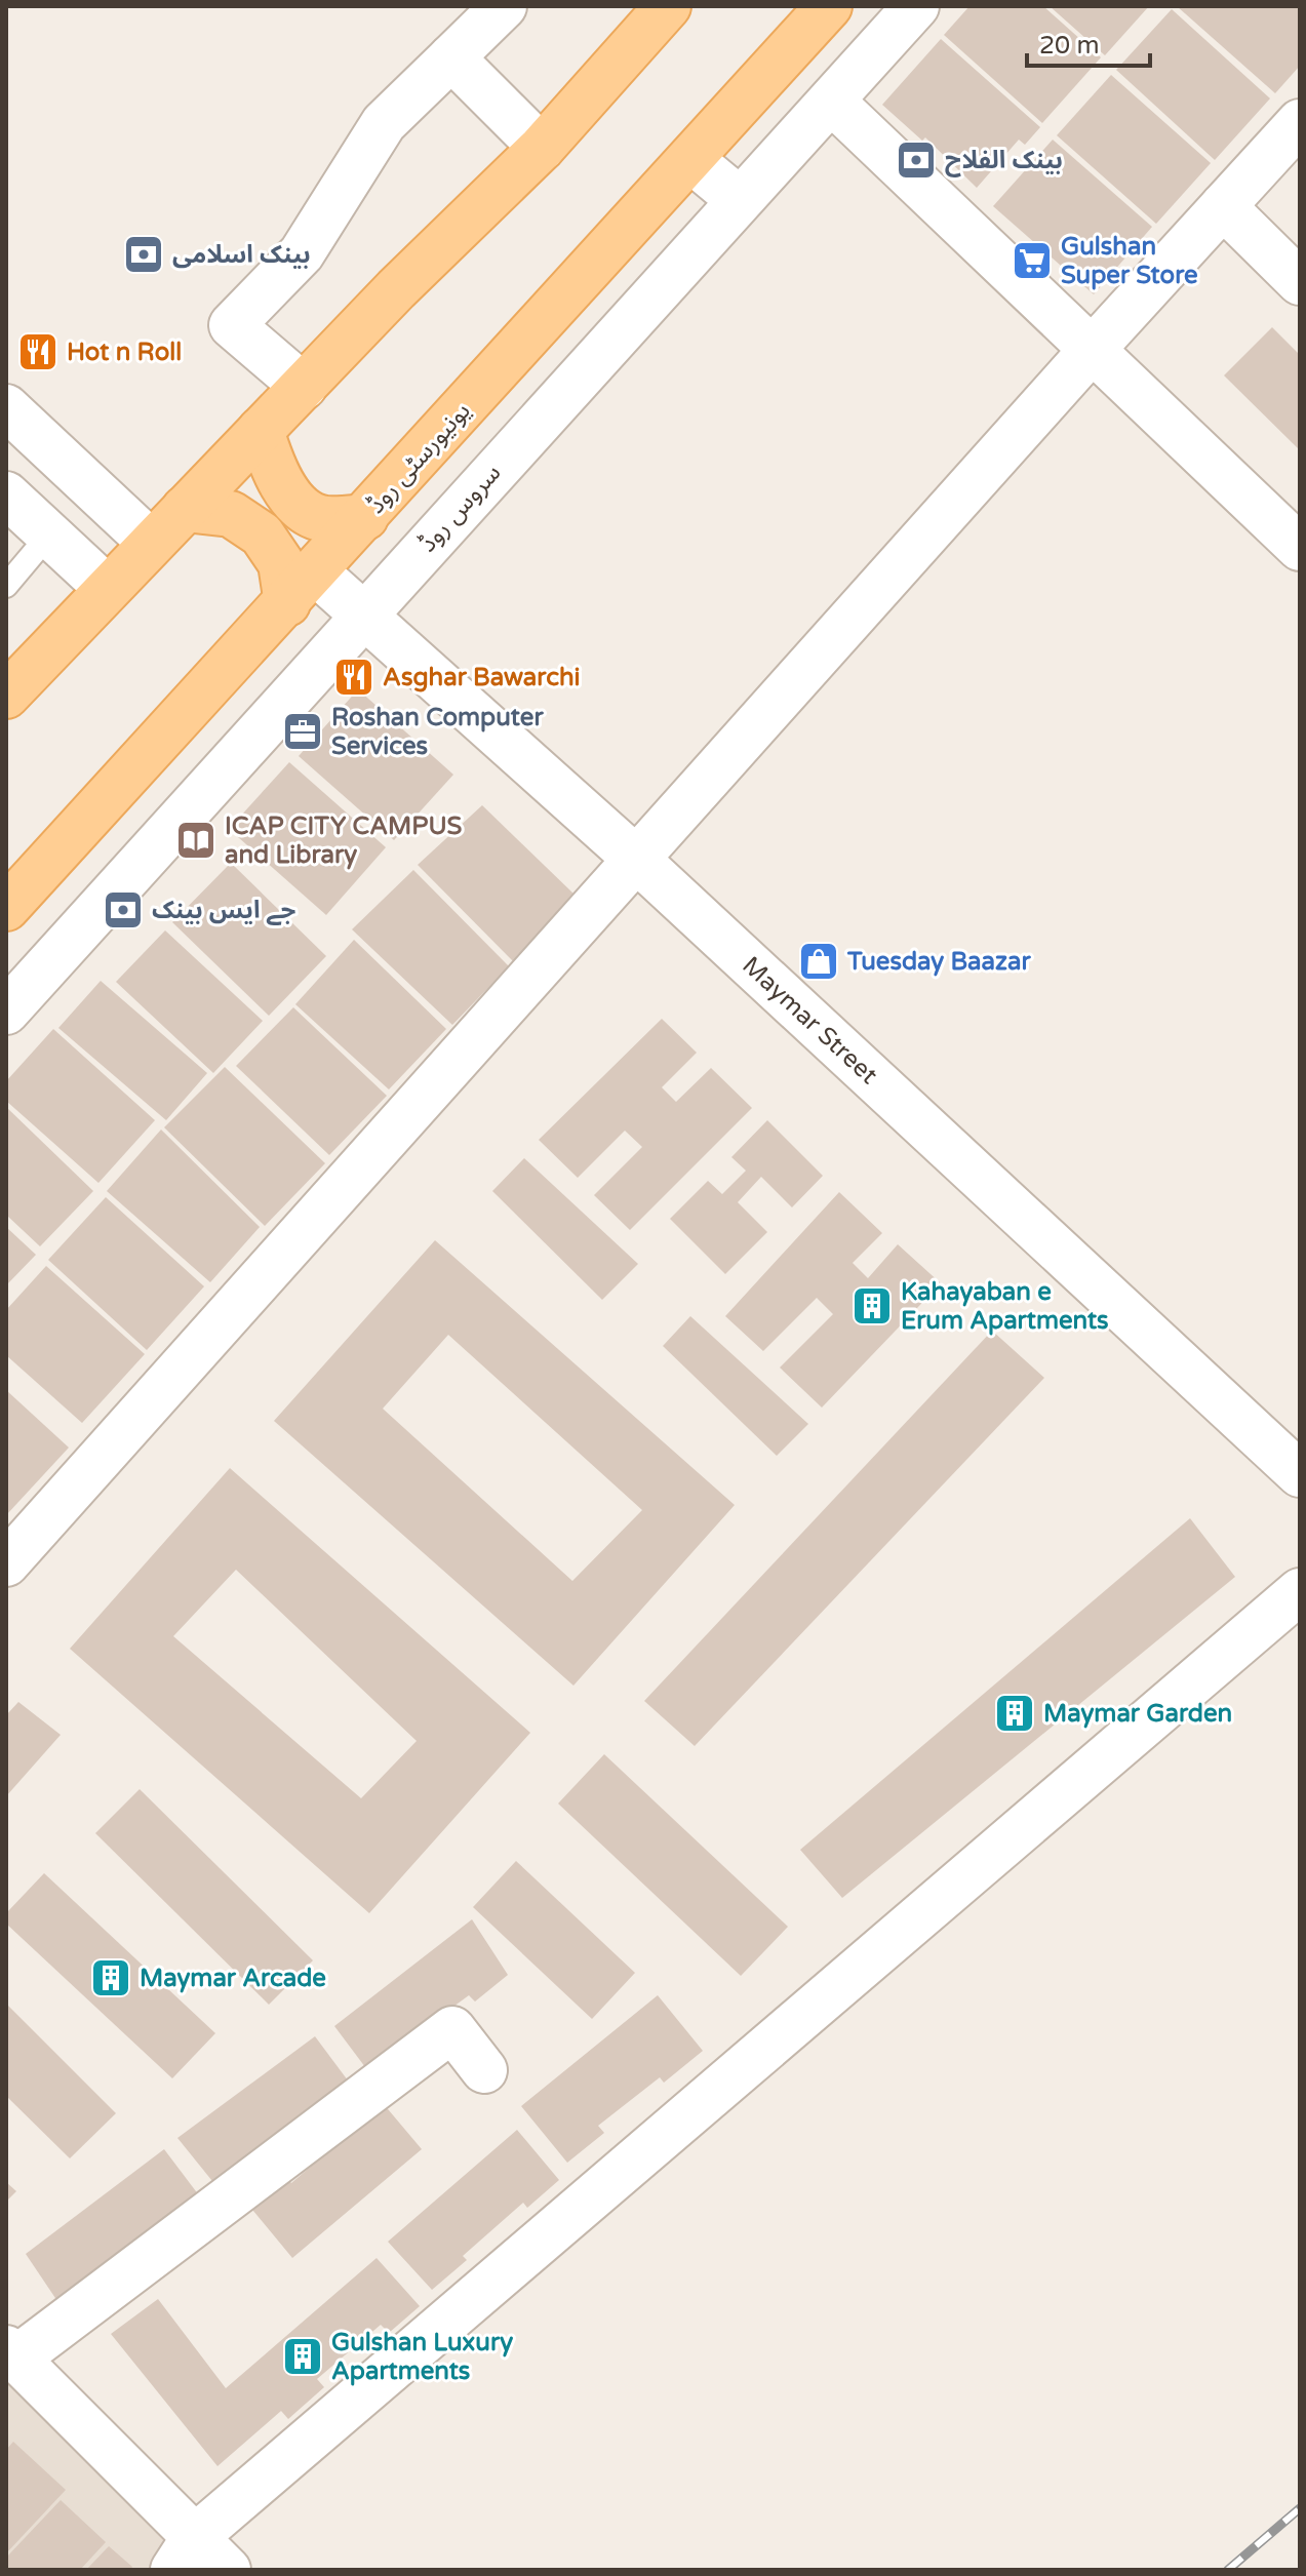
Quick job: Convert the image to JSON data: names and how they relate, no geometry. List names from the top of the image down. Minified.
{"streets":{"main road":["یونیورسٹی روڈ"],"street":["سروس روڈ","Maymar Street"]},"crossings":[["یونیورسٹی روڈ","Maymar Street"],["سروس روڈ","Maymar Street"]],"places":{"bank":["بینک الفلاح","بینک اسلامی","جے ایس بینک"],"supermarket":["Gulshan Super Store"],"restaurant":["Hot n Roll","Asghar Bawarchi"],"office":["Roshan Computer Services"],"library":["ICAP CITY CAMPUS and Library"],"shop":["Tuesday Baazar"],"building":["Kahayaban e Erum Apartments","Maymar Garden","Maymar Arcade","Gulshan Luxury Apartments"]},"scale_bar":"20 m"}
